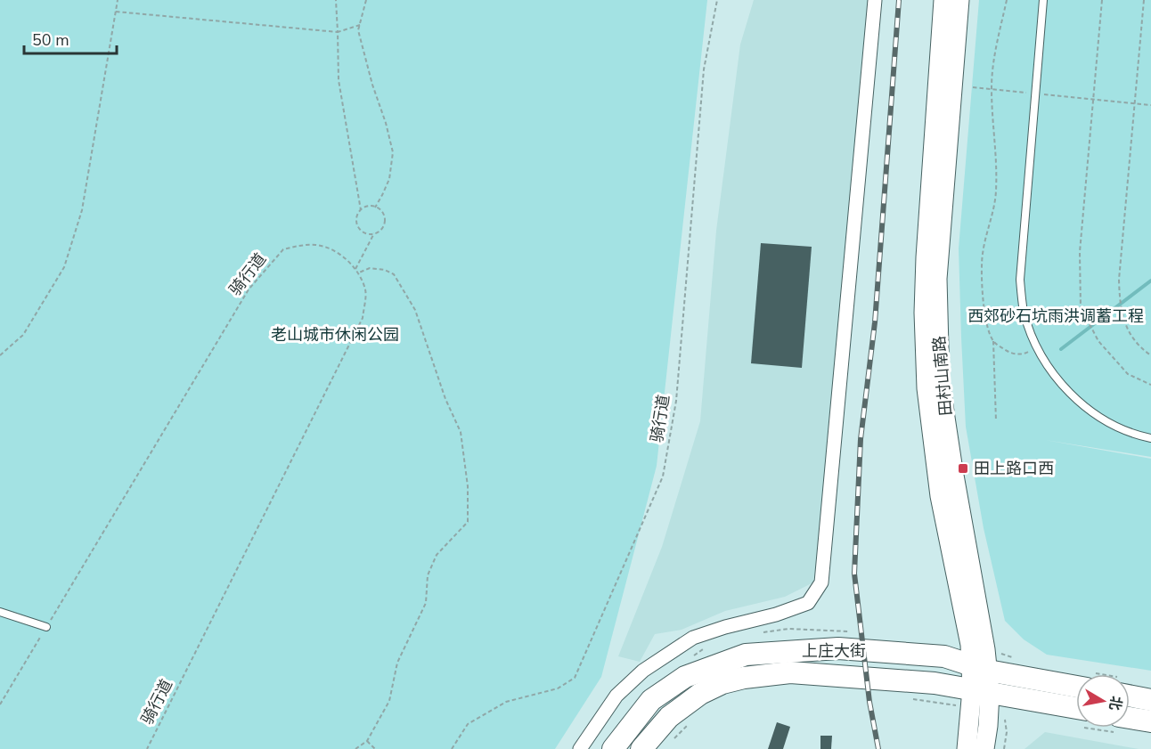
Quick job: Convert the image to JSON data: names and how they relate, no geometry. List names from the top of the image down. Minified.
{"streets":{"main road":["田村山南路","上庄大街"],"path":["骑行道"]},"crossings":[["田村山南路","上庄大街"]],"parks":["西郊砂石坑雨洪调蓄工程","老山城市休闲公园"],"places":{"transit":["田上路口西"]},"scale_bar":"50 m","north":"right"}
